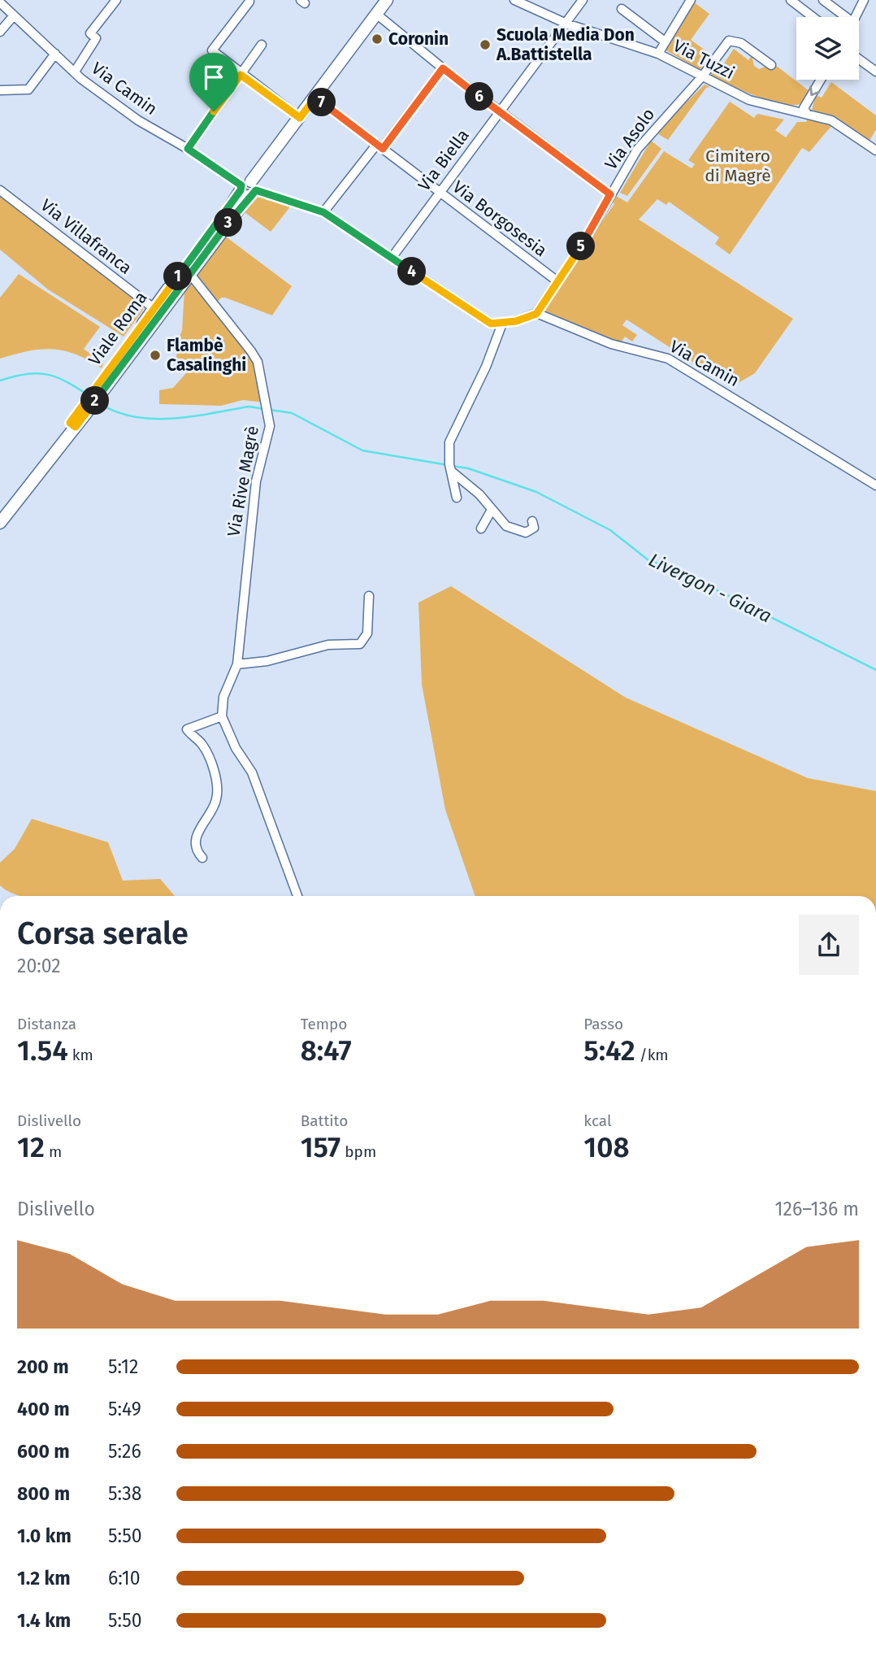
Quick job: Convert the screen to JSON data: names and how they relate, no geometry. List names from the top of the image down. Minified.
{"streets":{"main road":["Viale Roma"],"street":["Via Tuzzi","Via Camin","Via Asolo","Via Biella","Via Borgosesia","Via Villafranca","Via Rive Magrè"]},"crossings":[["Via Tuzzi","Via Asolo"],["Via Tuzzi","Via Biella"],["Via Camin","Via Asolo"],["Via Camin","Via Biella"],["Via Camin","Viale Roma"],["Via Asolo","Via Borgosesia"],["Via Biella","Via Borgosesia"],["Via Borgosesia","Viale Roma"],["Via Villafranca","Viale Roma"],["Viale Roma","Via Rive Magrè"]],"water":["Livergon - Giara"],"parks":["Cimitero di Magrè"],"places":["Coronin","Scuola Media Don A.Battistella","Flambè Casalinghi"],"page":{"pins":["6","7","3","5","4","1","2"],"heading":["Corsa serale","20:02"],"stats":[["Distanza","1.54 km"],["Tempo","8:47"],["Passo","5:42 /km"],["Dislivello","12 m"],["Battito","157 bpm"],["kcal","108"]],"chart":["Dislivello","126–136 m"],"list":[{"name":"200 m","note":"5:12"},{"name":"400 m","note":"5:49"},{"name":"600 m","note":"5:26"},{"name":"800 m","note":"5:38"},{"name":"1.0 km","note":"5:50"},{"name":"1.2 km","note":"6:10"},{"name":"1.4 km","note":"5:50"}]}}
